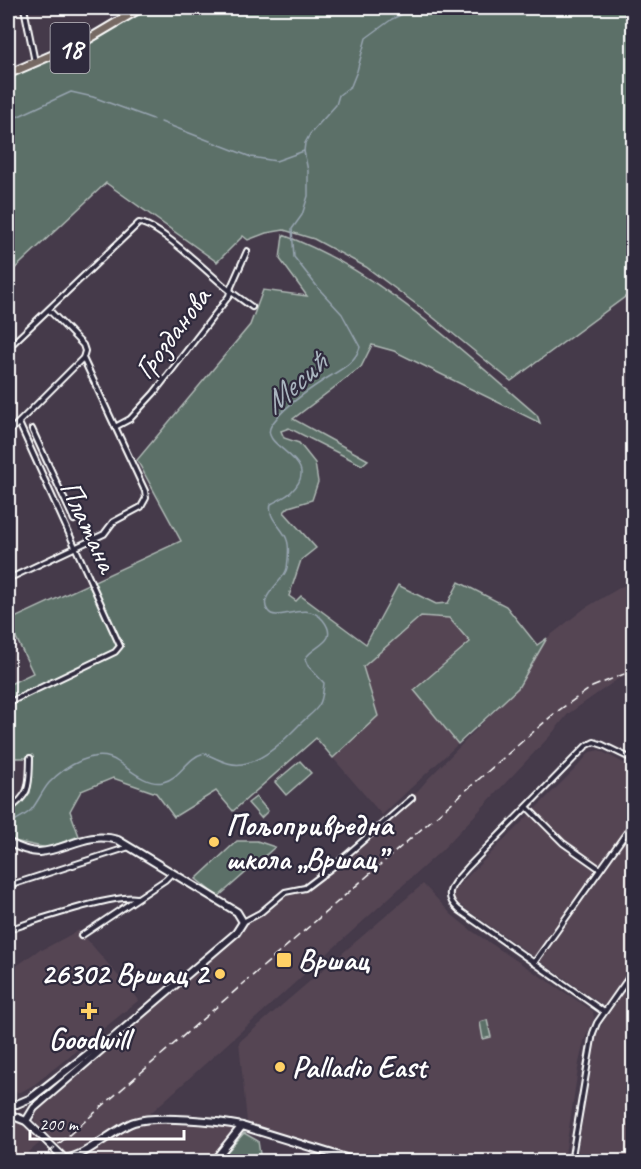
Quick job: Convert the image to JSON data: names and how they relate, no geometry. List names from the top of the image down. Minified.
{"streets":{"main road":["18"],"street":["Грозданова","Платана"]},"water":["Месић"],"places":{"other":["Пољопривредна школа „Вршац”","26302 Вршац 2","Palladio East"],"transit":["Вршац"],"health":["Goodwill"]},"scale_bar":"200 m"}
